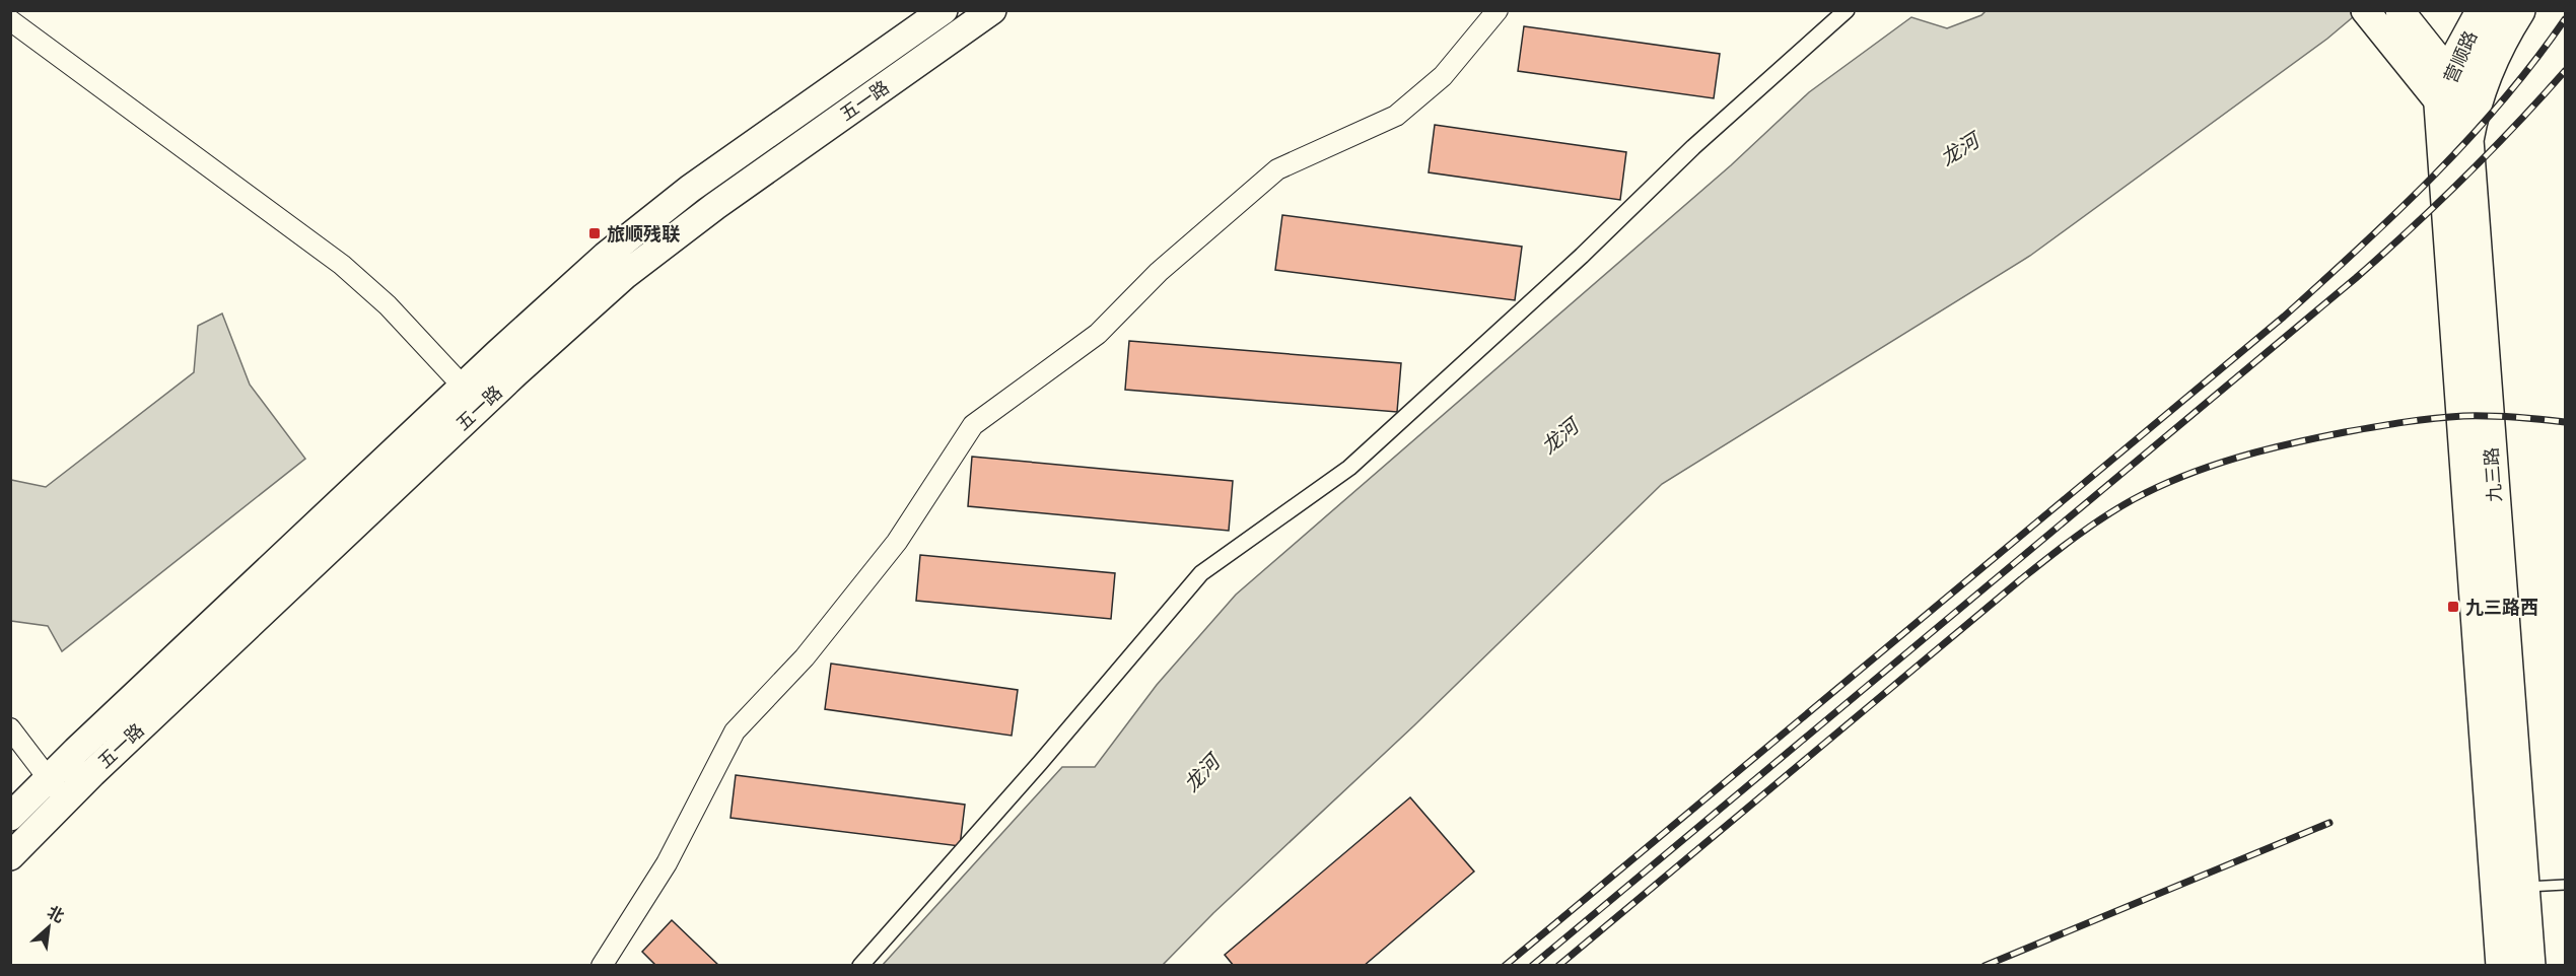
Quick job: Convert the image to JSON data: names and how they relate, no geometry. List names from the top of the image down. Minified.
{"streets":{"highway":["营顺路","九三路"],"main road":["五一路"]},"crossings":[["营顺路","九三路"]],"water":["龙河"],"places":{"transit":["旅顺残联","九三路西"]},"north":"top right"}
